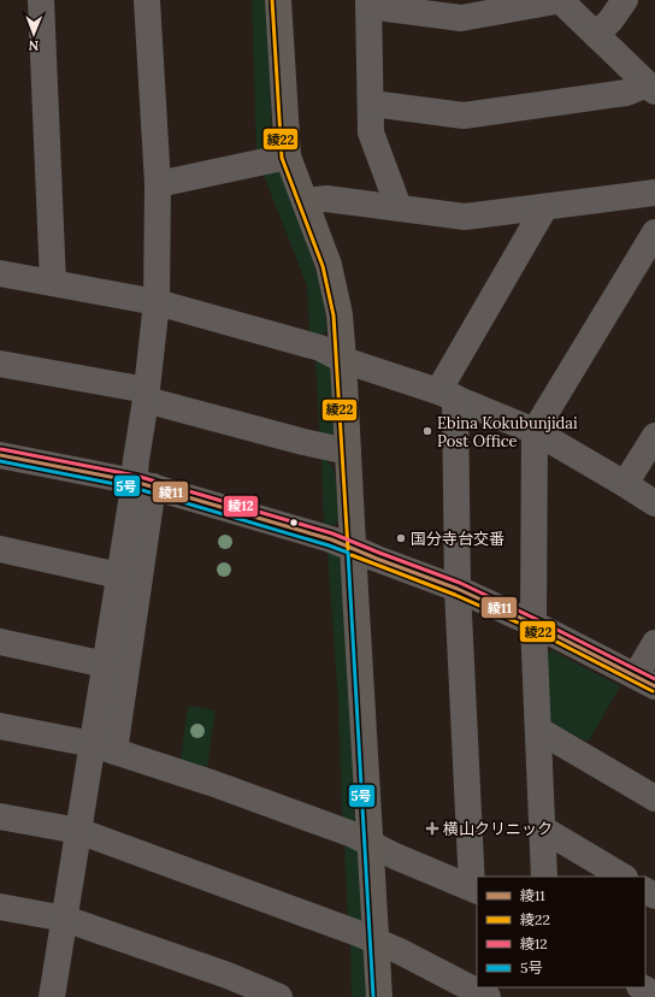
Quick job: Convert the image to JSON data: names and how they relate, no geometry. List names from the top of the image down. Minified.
{"places":{"other":["Ebina Kokubunjidai Post Office","国分寺台交番"],"health":["横山クリニック"]},"lines":["transit line 綾22","transit line 綾12","transit line 綾11","transit line 5号"],"legend":["綾11","綾22","綾12","5号"],"north":"bottom"}
